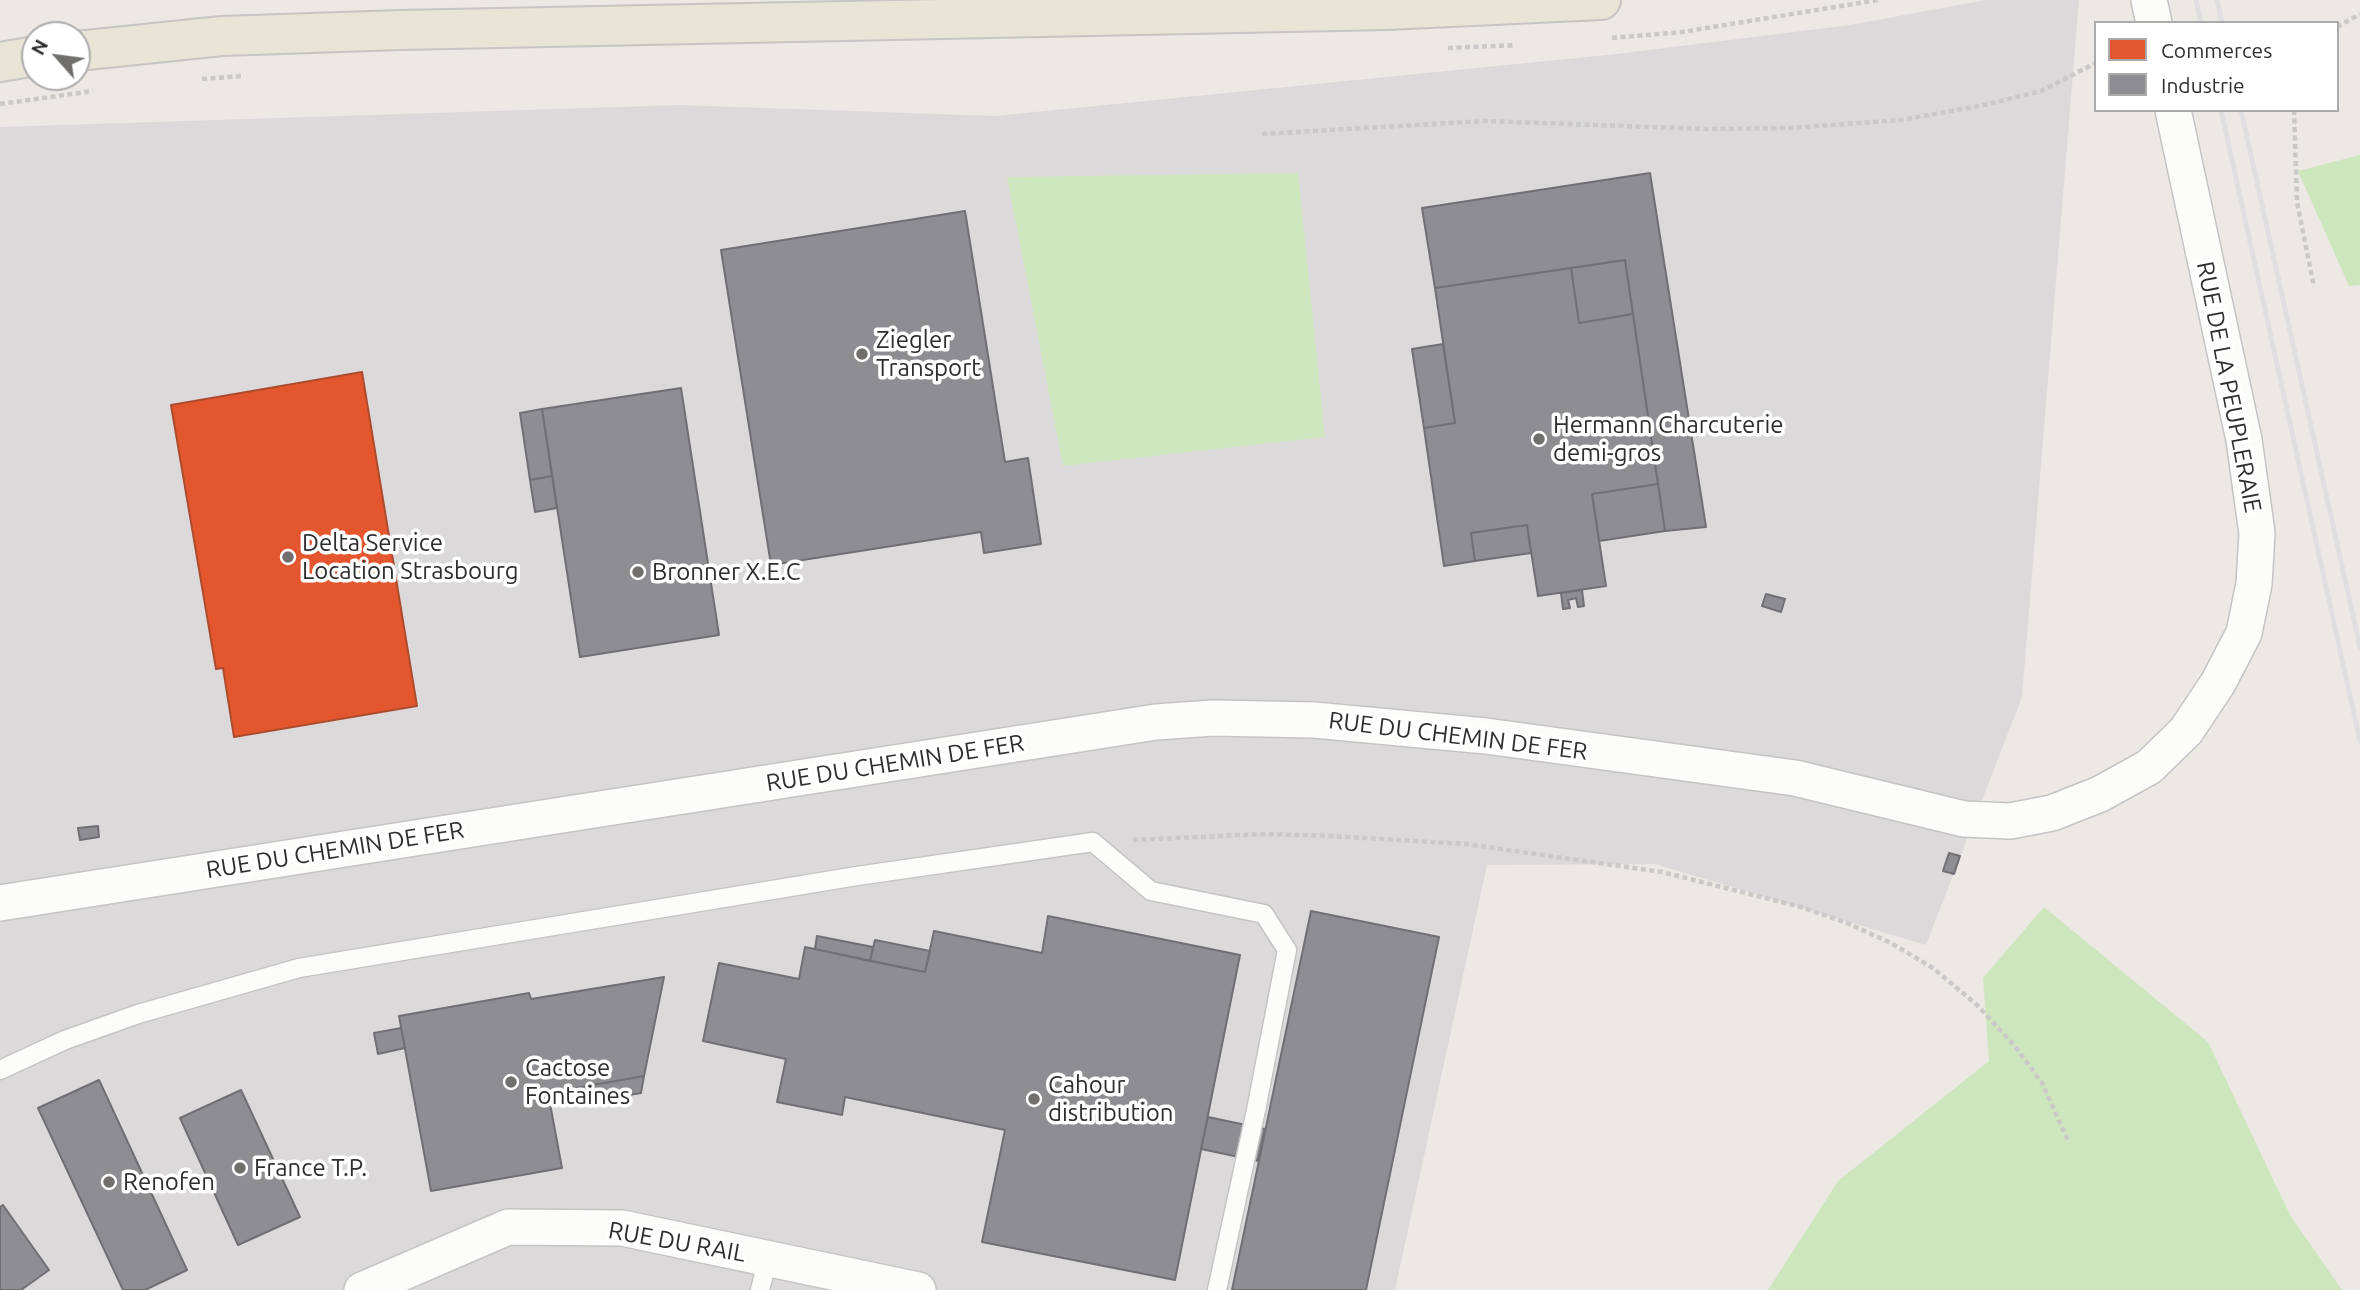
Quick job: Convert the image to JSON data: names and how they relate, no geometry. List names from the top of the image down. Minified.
{"streets":{"street":["RUE DE LA PEUPLERAIE","RUE DU CHEMIN DE FER","RUE DU RAIL"]},"crossings":[["RUE DE LA PEUPLERAIE","RUE DU CHEMIN DE FER"]],"places":["Ziegler Transport","Hermann Charcuterie demi-gros","Delta Service Location Strasbourg","Bronner X.E.C","Cactose Fontaines","Cahour distribution","France T.P.","Renofen"],"legend":["Commerces","Industrie"],"north":"top left"}
